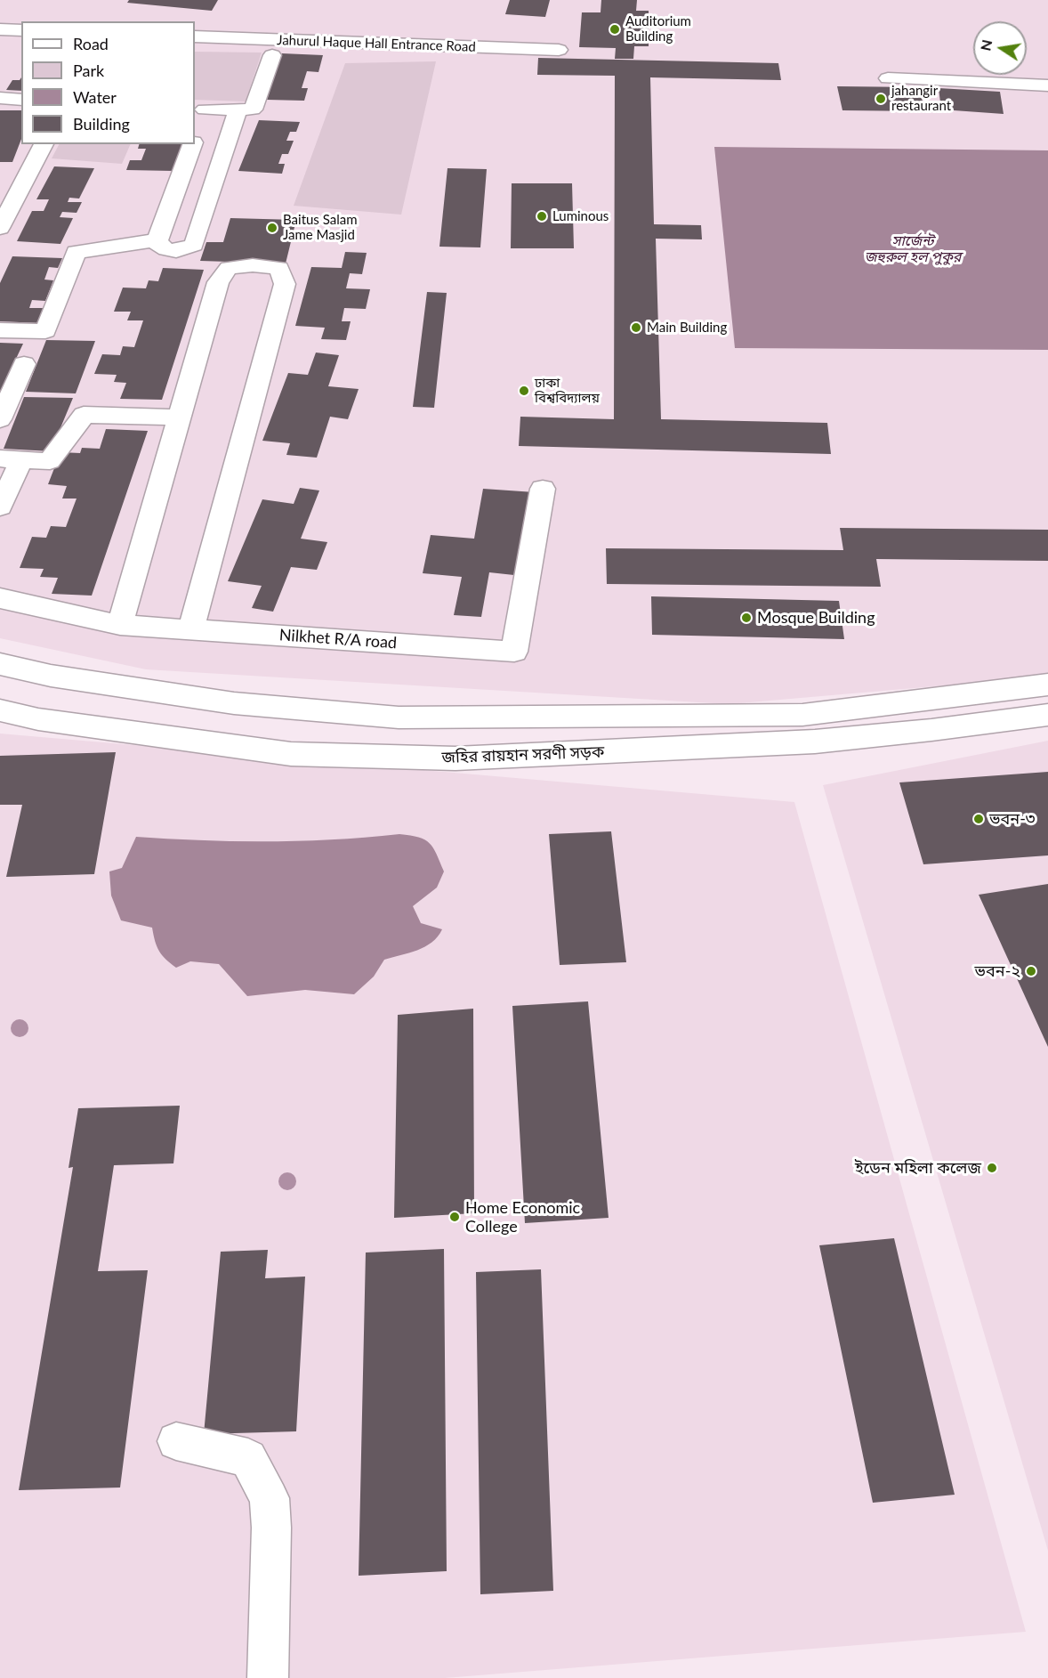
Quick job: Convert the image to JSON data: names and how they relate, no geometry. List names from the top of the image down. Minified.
{"streets":{"main road":["Jahurul Haque Hall Entrance Road","Nilkhet R/A road","জহির রায়হান সরণী সড়ক"]},"water":["সার্জেন্ট জহুরুল হল পুকুর"],"places":["Auditorium Building","jahangir restaurant","Luminous","Baitus Salam Jame Masjid","Main Building","ঢাকা বিশ্ববিদ্যালয়","Mosque Building","ভবন-৩","ভবন-২","ইডেন মহিলা কলেজ","Home Economic College"],"legend":["Road","Park","Water","Building"],"north":"left"}
